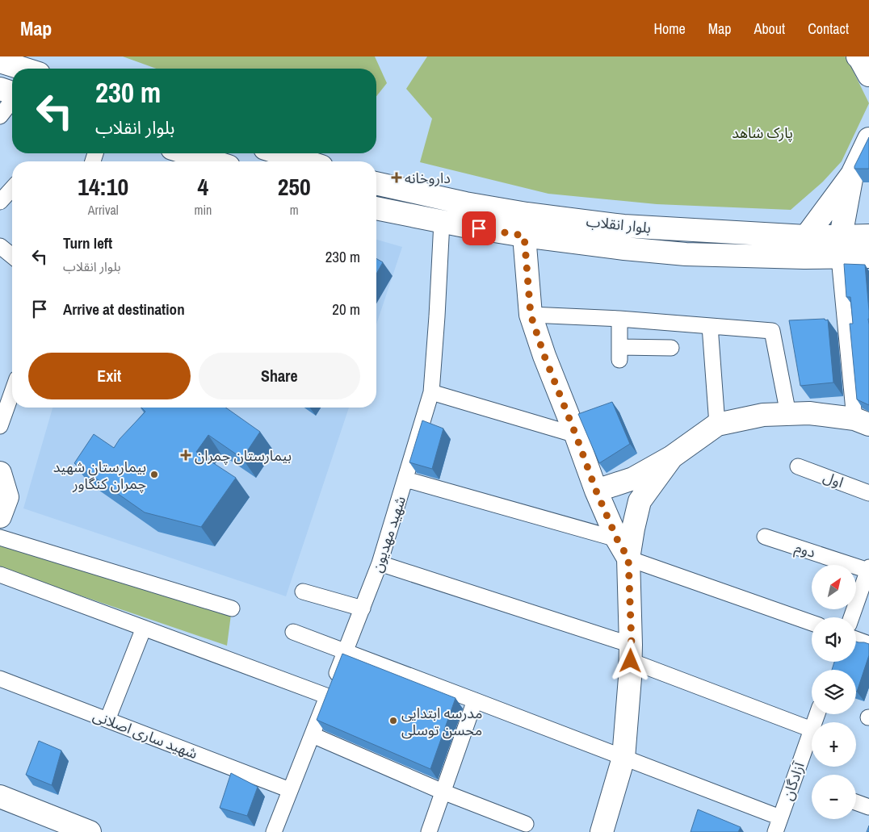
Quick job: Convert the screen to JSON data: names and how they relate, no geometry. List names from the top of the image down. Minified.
{"streets":{"street":["بلوار انقلاب","اول","شهید مهدیون","دوم","شهید ساری اصلانی","آزادگان"]},"crossings":[["بلوار انقلاب","شهید مهدیون"],["شهید مهدیون","شهید ساری اصلانی"]],"parks":["پارک شاهد"],"places":{"health":["داروخانه","بیمارستان چمران"],"other":["بیمارستان شهید چمران کنگاور","مدرسه ابتدایی محسن توسلی"]},"north":"top right","page":{"header":"Map","nav":["Home","Map","About","Contact"],"turn":["230 m","بلوار انقلاب"],"eta":["14:10","Arrival","4","min","250","m"],"list":[{"name":"Turn left","note":"بلوار انقلاب","value":"230 m"},{"name":"Arrive at destination","value":"20 m"}],"buttons":["Exit","Share"],"map_buttons":["+","−"]}}
